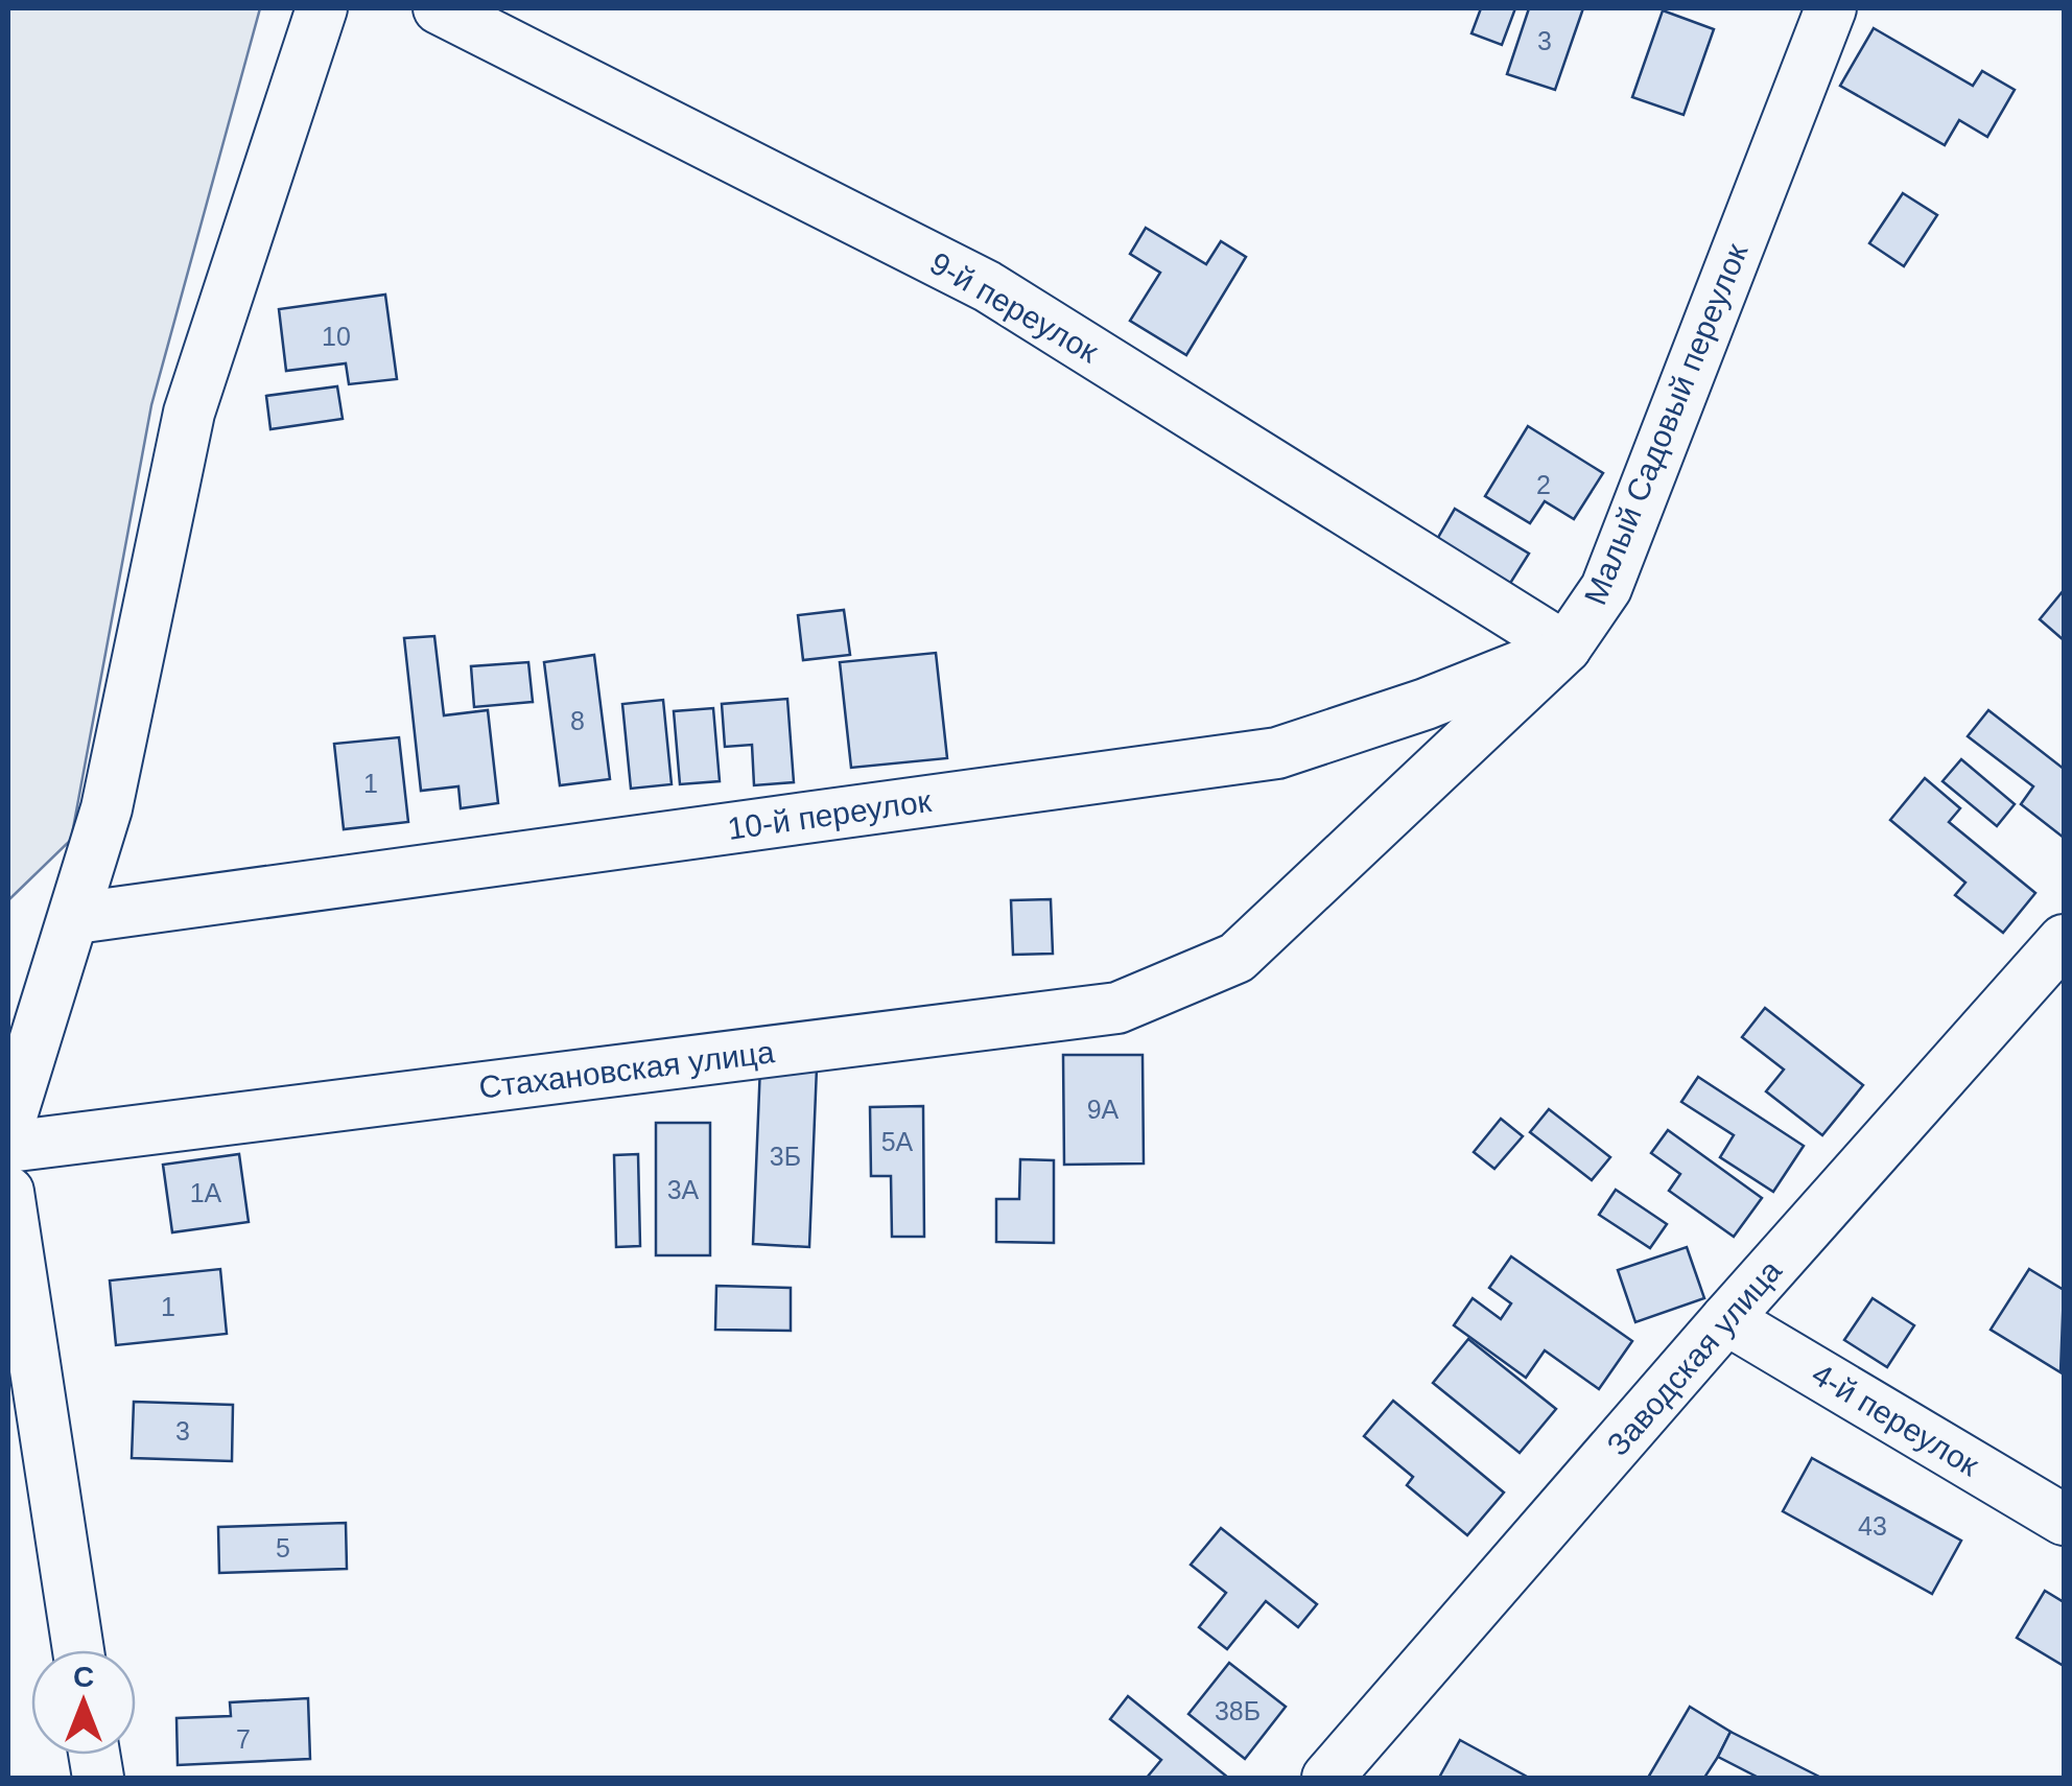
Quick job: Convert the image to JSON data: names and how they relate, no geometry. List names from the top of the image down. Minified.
{"streets":{"street":["9-й переулок","Малый Садовый переулок","10-й переулок","Стахановская улица","Заводская улица","4-й переулок"]},"crossings":[["9-й переулок","Малый Садовый переулок"],["9-й переулок","10-й переулок"],["Малый Садовый переулок","10-й переулок"],["Малый Садовый переулок","Стахановская улица"],["Заводская улица","4-й переулок"]],"house_numbers":["3","10","2","8","1","9А","5А","3Б","3А","1А","1","3","43","5","38Б","7"],"north":"top"}
